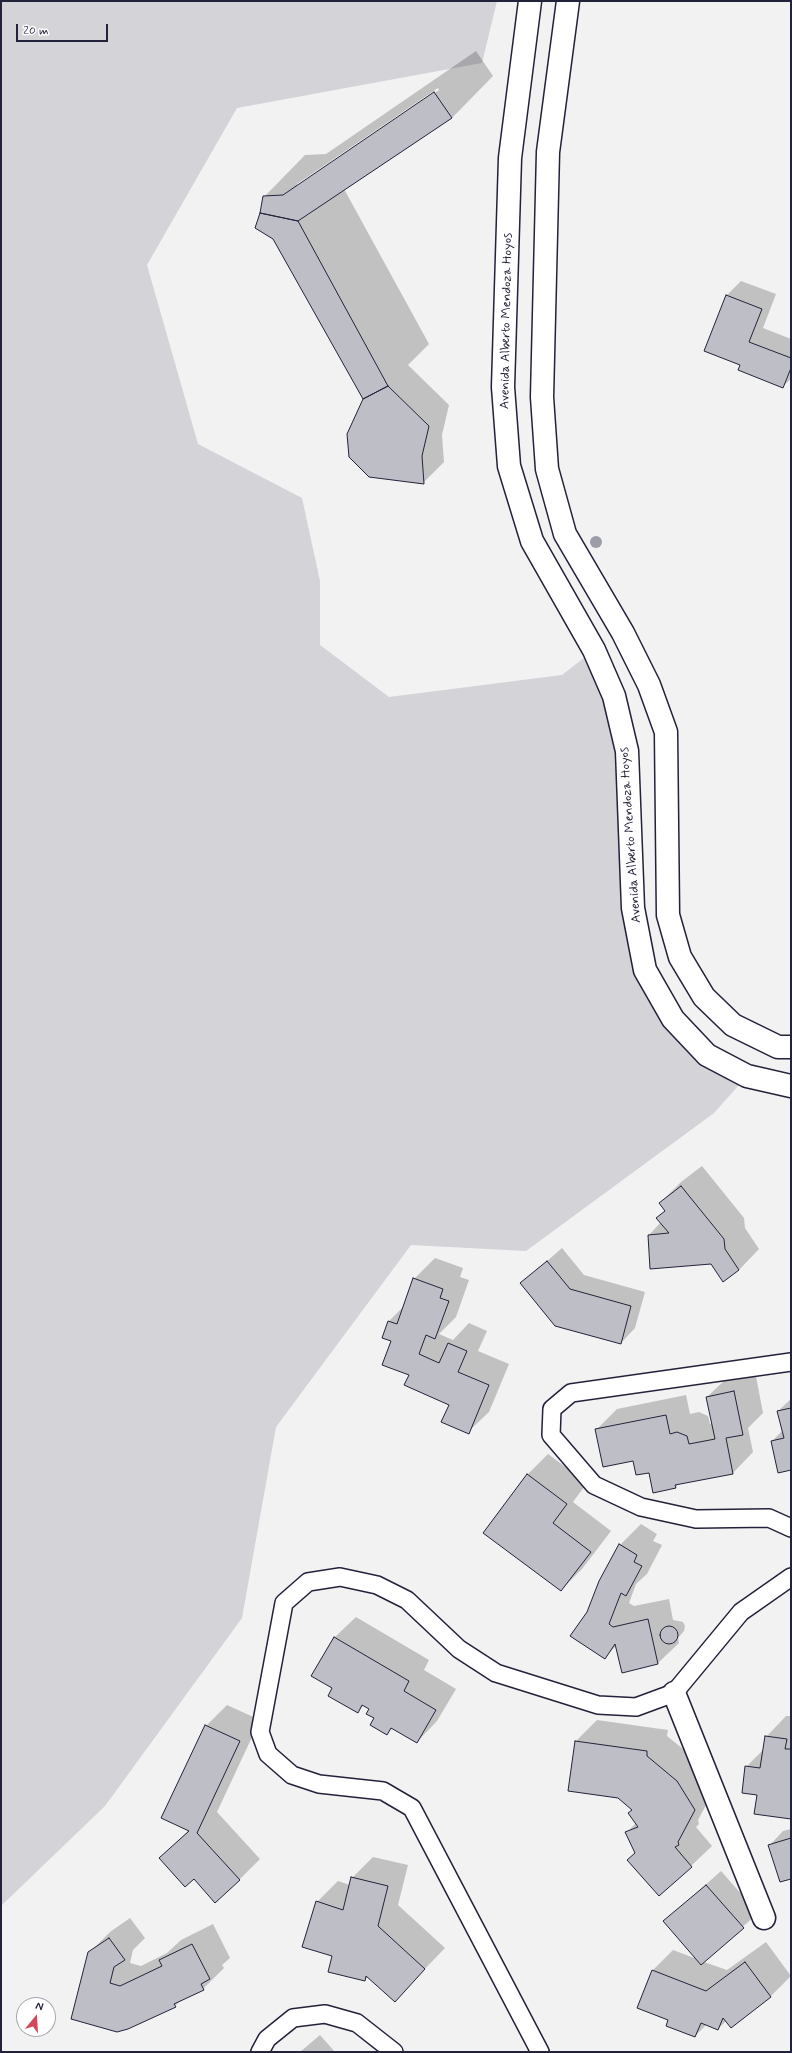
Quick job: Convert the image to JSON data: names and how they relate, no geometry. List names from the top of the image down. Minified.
{"streets":{"main road":["Avenida Alberto Mendoza Hoyos"]},"scale_bar":"20 m","north":"top"}
